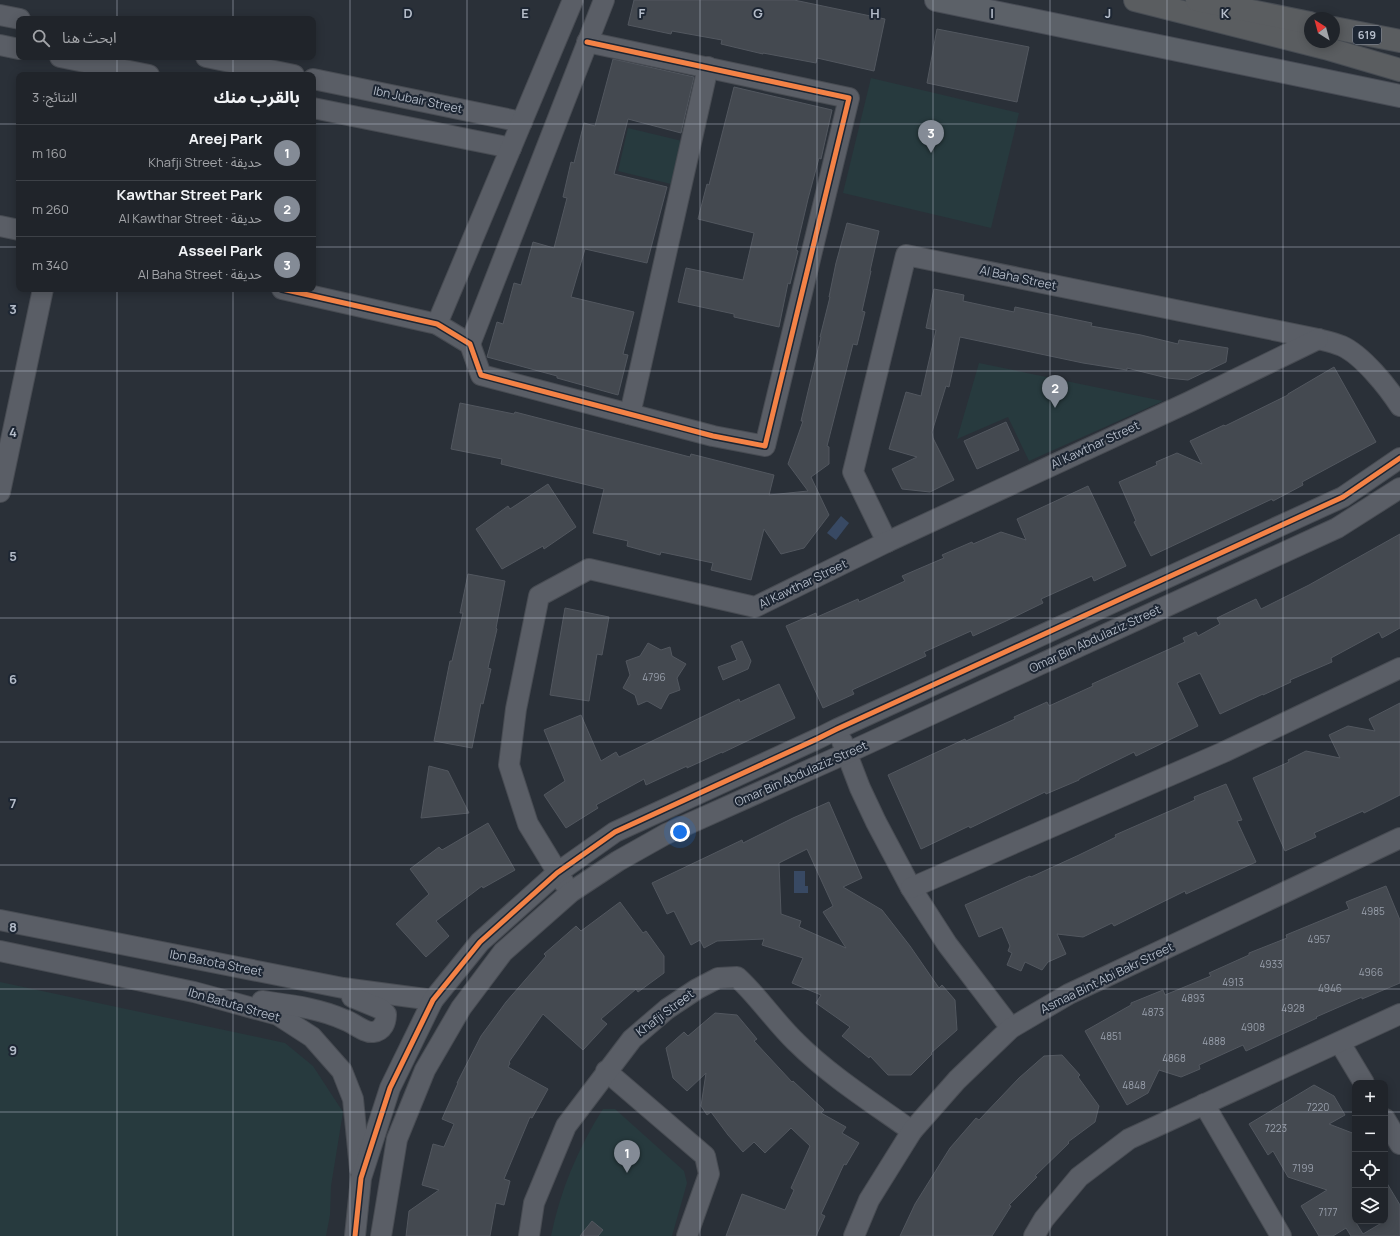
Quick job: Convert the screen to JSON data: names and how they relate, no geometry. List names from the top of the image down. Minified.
{"streets":{"highway":["619"],"street":["Ibn Jubair Street","Al Baha Street","Al Kawthar Street","Omar Bin Abdulaziz Street","Ibn Batota Street","Asmaa Bint Abi Bakr Street","Ibn Batuta Street","Khafji Street"]},"crossings":[["Al Baha Street","Al Kawthar Street"],["Al Kawthar Street","Omar Bin Abdulaziz Street"],["Asmaa Bint Abi Bakr Street","Khafji Street"]],"house_numbers":["4796","4985","4957","4933","4966","4913","4946","4893","4928","4873","4908","4851","4888","4868","4848","7220","7223","7199","7177"],"north":"top left","page":{"search":"ابحث هنا","heading":["بالقرب منك","النتائج: 3"],"pins":["3","2","1"],"list":[{"mark":"1","name":"Areej Park","note":"حديقة · Khafji Street","value":"160 m"},{"mark":"2","name":"Kawthar Street Park","note":"حديقة · Al Kawthar Street","value":"260 m"},{"mark":"3","name":"Asseel Park","note":"حديقة · Al Baha Street","value":"340 m"}],"map_buttons":["+","−"]},"grid":{"columns":["D","E","F","G","H","I","J","K"],"rows":["3","4","5","6","7","8","9"]}}
